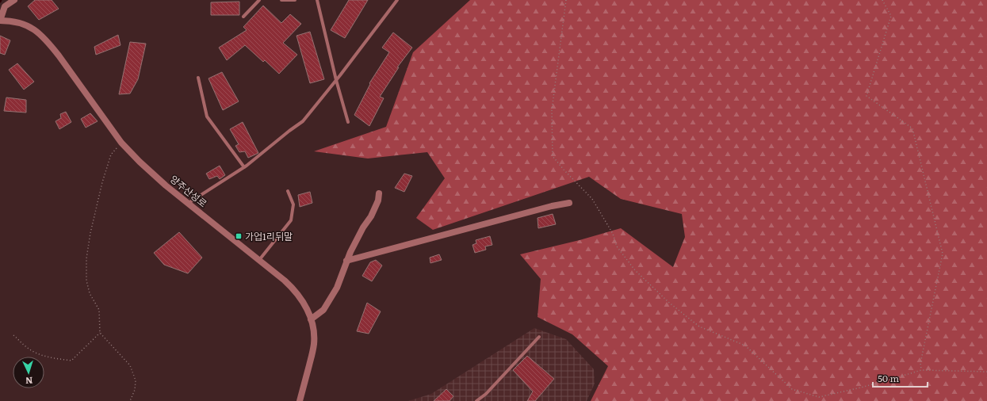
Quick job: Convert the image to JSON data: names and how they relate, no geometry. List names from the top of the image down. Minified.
{"streets":{"street":["양주산성로"]},"places":{"transit":["가업1리뒤말"]},"scale_bar":"50 m","north":"bottom"}
